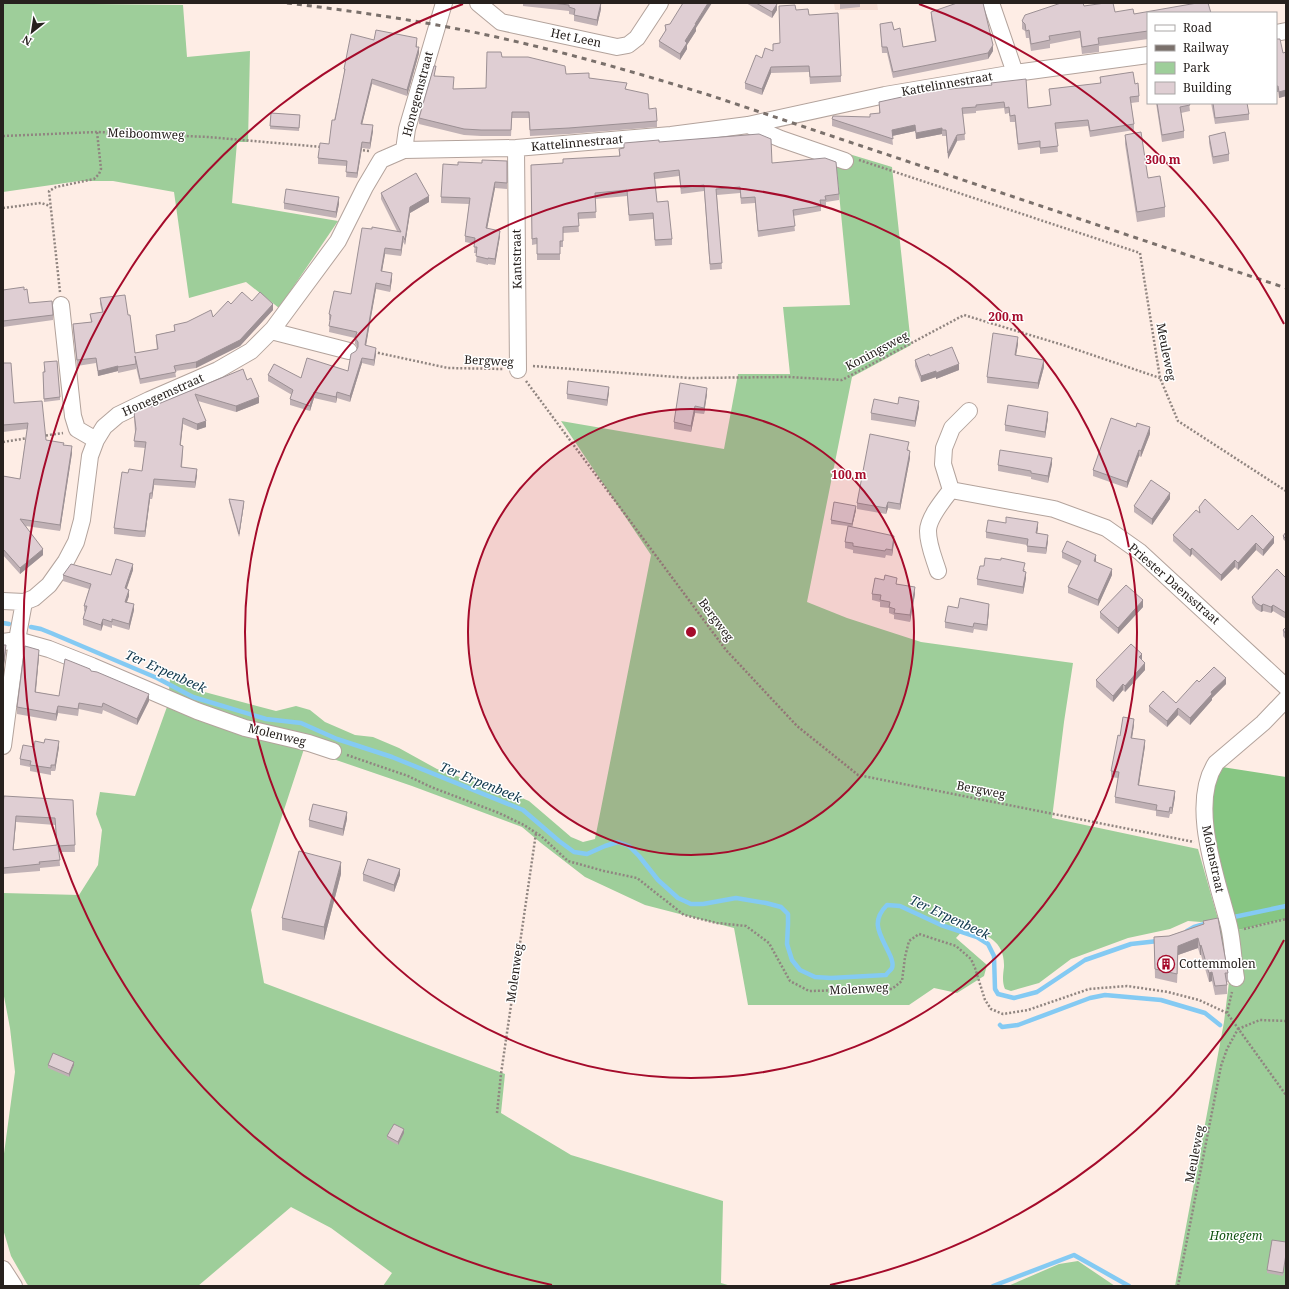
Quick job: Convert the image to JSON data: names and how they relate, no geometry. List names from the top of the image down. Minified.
{"streets":{"street":["Het Leen","Kattelinnestraat","Honegemstraat","Kantstraat","Priester Daensstraat","Molenweg","Molenstraat"],"path":["Meiboomweg","Koningsweg","Meuleweg","Bergweg"]},"crossings":[["Kattelinnestraat","Honegemstraat"],["Kattelinnestraat","Kantstraat"],["Kantstraat","Koningsweg"],["Kantstraat","Bergweg"],["Koningsweg","Meuleweg"],["Koningsweg","Bergweg"],["Bergweg","Molenstraat"]],"water":["Ter Erpenbeek"],"parks":["Honegem"],"places":{"building":["Cottemmolen"]},"legend":["Road","Railway","Park","Building"],"north":"bottom left","rings":["300 m","200 m","100 m"]}
